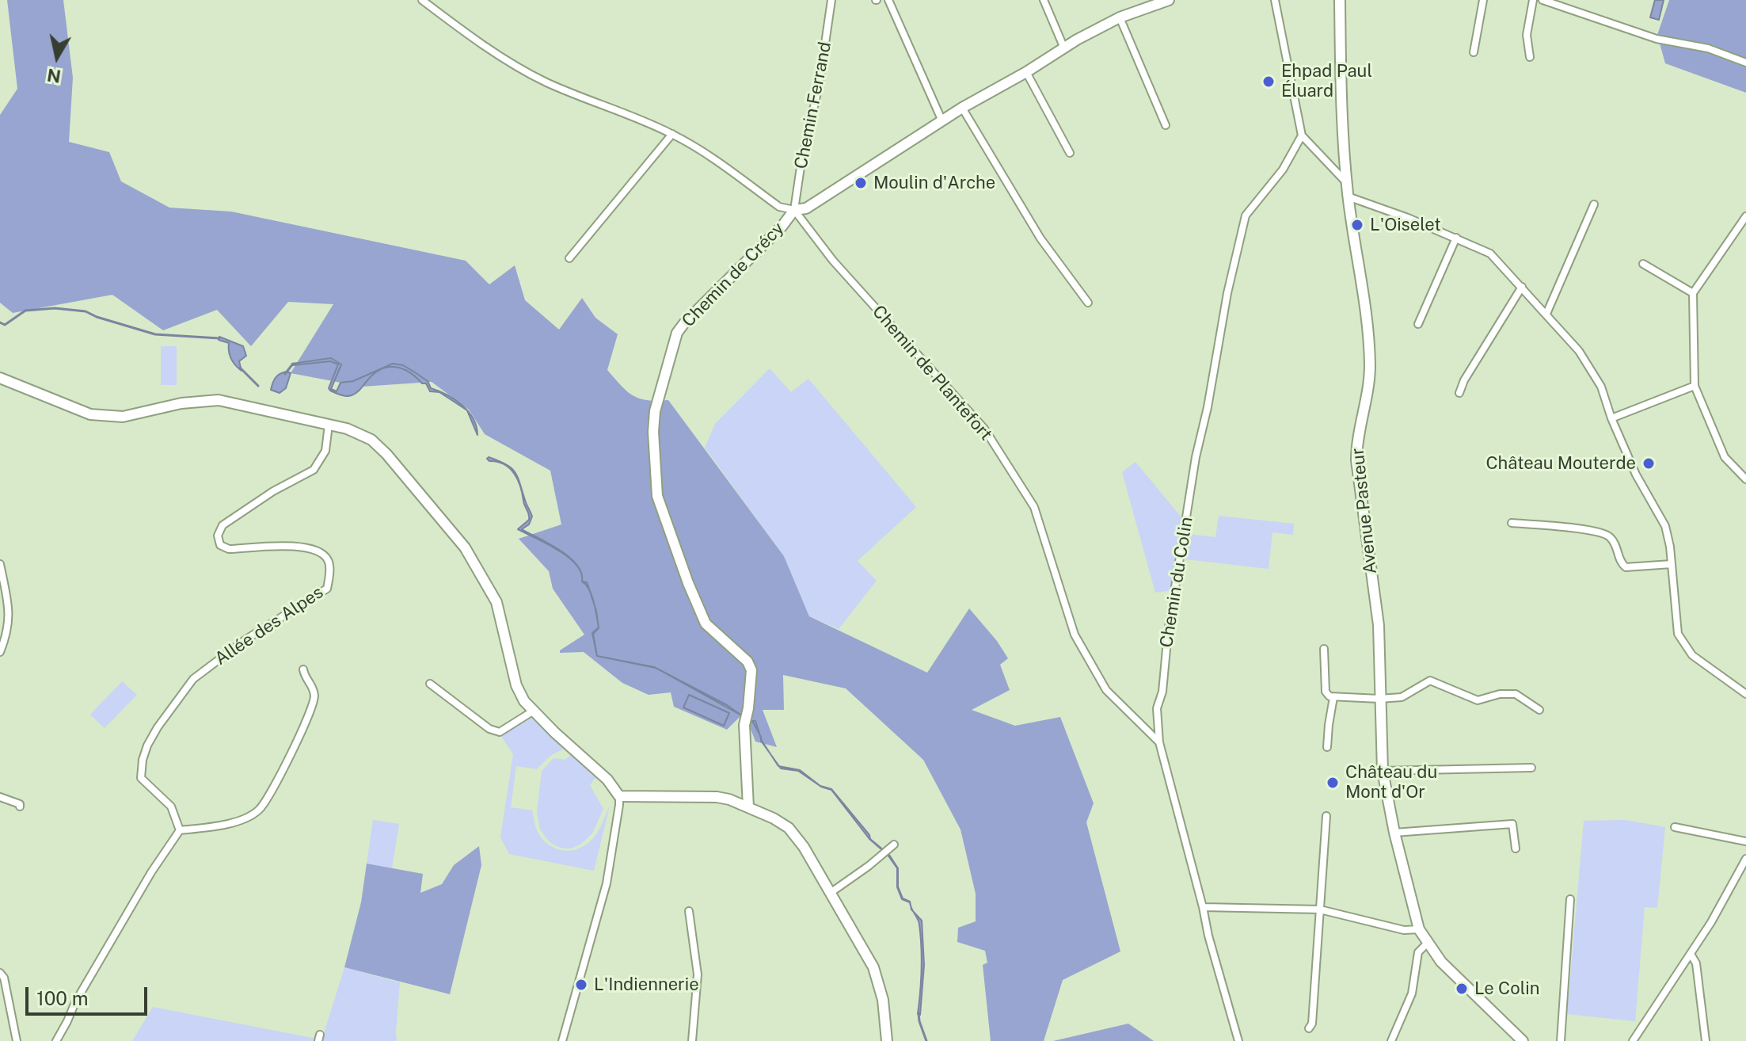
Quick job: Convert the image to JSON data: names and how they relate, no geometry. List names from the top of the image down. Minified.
{"streets":{"street":["Chemin Ferrand","Chemin de Crécy","Chemin de Plantefort","Avenue Pasteur","Chemin du Colin","Allée des Alpes"]},"crossings":[["Chemin Ferrand","Chemin de Crécy"],["Chemin Ferrand","Chemin de Plantefort"],["Chemin de Crécy","Chemin de Plantefort"],["Chemin de Plantefort","Chemin du Colin"]],"places":["Ehpad Paul Éluard","Moulin d'Arche","L'Oiselet","Château Mouterde","Château du Mont d'Or","L'Indiennerie","Le Colin"],"scale_bar":"100 m","north":"bottom"}
